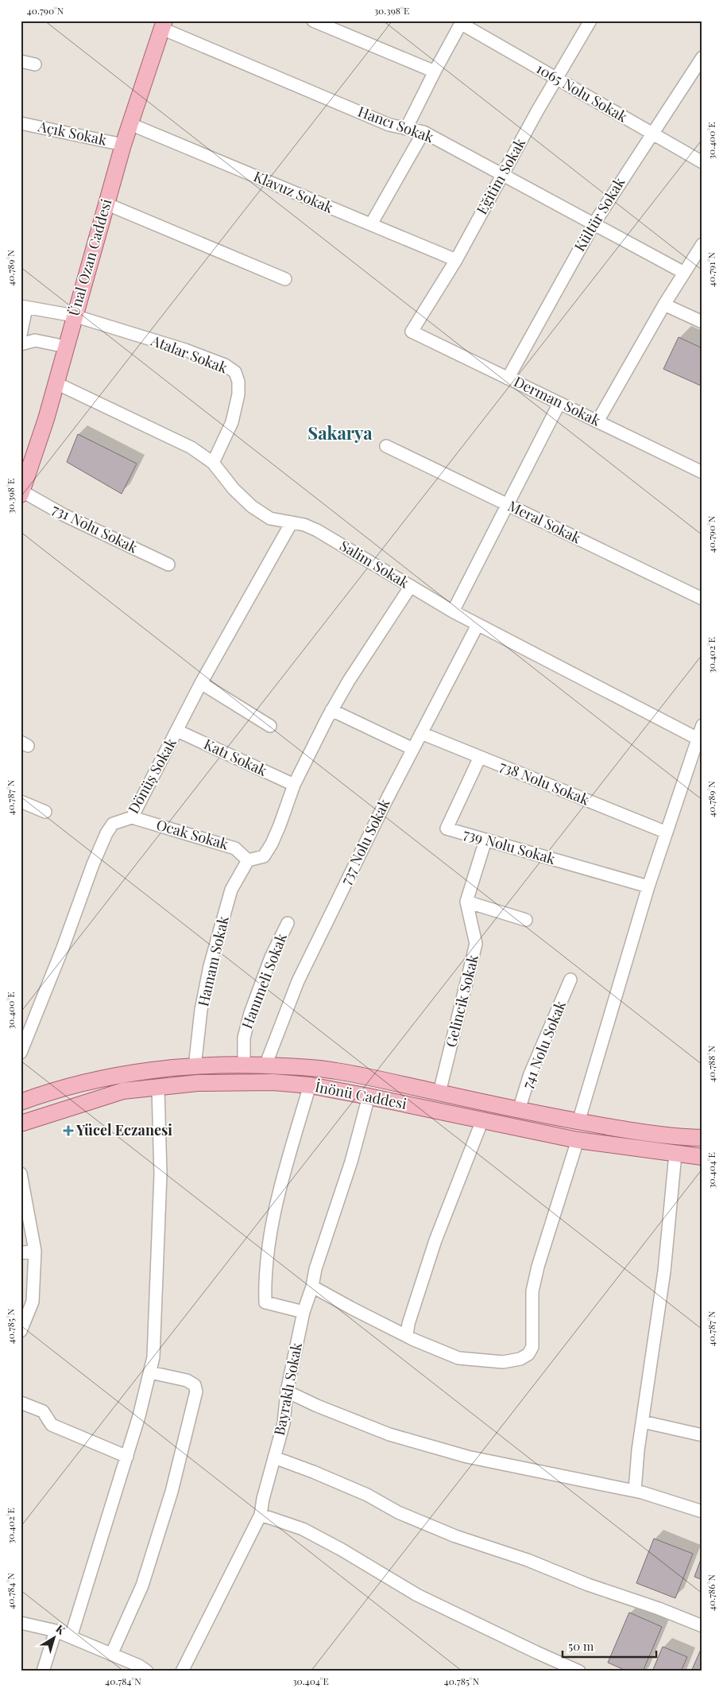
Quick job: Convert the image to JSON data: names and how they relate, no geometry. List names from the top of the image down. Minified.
{"streets":{"main road":["Ünal Ozan Caddesi","İnönü Caddesi"],"street":["1065 Nolu Sokak","Hancı Sokak","Açık Sokak","Eğitim Sokak","Klavuz Sokak","Kültür Sokak","Atalar Sokak","Derman Sokak","Meral Sokak","731 Nolu Sokak","Salim Sokak","Katı Sokak","Dönüş Sokak","738 Nolu Sokak","Ocak Sokak","737 Nolu Sokak","739 Nolu Sokak","Hamam Sokak","Hanımeli Sokak","Gelincik Sokak","741 Nolu Sokak","Bayraklı Sokak"]},"crossings":[["1065 Nolu Sokak","Eğitim Sokak"],["1065 Nolu Sokak","Kültür Sokak"],["Hancı Sokak","Eğitim Sokak"],["Hancı Sokak","Kültür Sokak"],["Hancı Sokak","Ünal Ozan Caddesi"],["Açık Sokak","Ünal Ozan Caddesi"],["Eğitim Sokak","Klavuz Sokak"],["Eğitim Sokak","Derman Sokak"],["Klavuz Sokak","Ünal Ozan Caddesi"],["Kültür Sokak","Derman Sokak"],["Ünal Ozan Caddesi","Atalar Sokak"],["Ünal Ozan Caddesi","731 Nolu Sokak"],["Ünal Ozan Caddesi","Salim Sokak"],["Atalar Sokak","Salim Sokak"],["Salim Sokak","Dönüş Sokak"],["Salim Sokak","737 Nolu Sokak"],["Katı Sokak","Dönüş Sokak"],["Dönüş Sokak","Ocak Sokak"],["738 Nolu Sokak","737 Nolu Sokak"],["738 Nolu Sokak","739 Nolu Sokak"],["Ocak Sokak","Hamam Sokak"],["737 Nolu Sokak","İnönü Caddesi"],["739 Nolu Sokak","Gelincik Sokak"],["Hamam Sokak","İnönü Caddesi"],["Hanımeli Sokak","İnönü Caddesi"],["Gelincik Sokak","İnönü Caddesi"],["741 Nolu Sokak","İnönü Caddesi"],["İnönü Caddesi","Bayraklı Sokak"]],"districts":["Sakarya"],"places":{"health":["Yücel Eczanesi"]},"scale_bar":"50 m","north":"top right","coordinates":["40.790°N","30.398°E","30.400°E","40.789°N","40.791°N","30.402°E","40.787°N","40.788°N","30.404°E","40.785°N","40.784°N","40.786°N"]}
